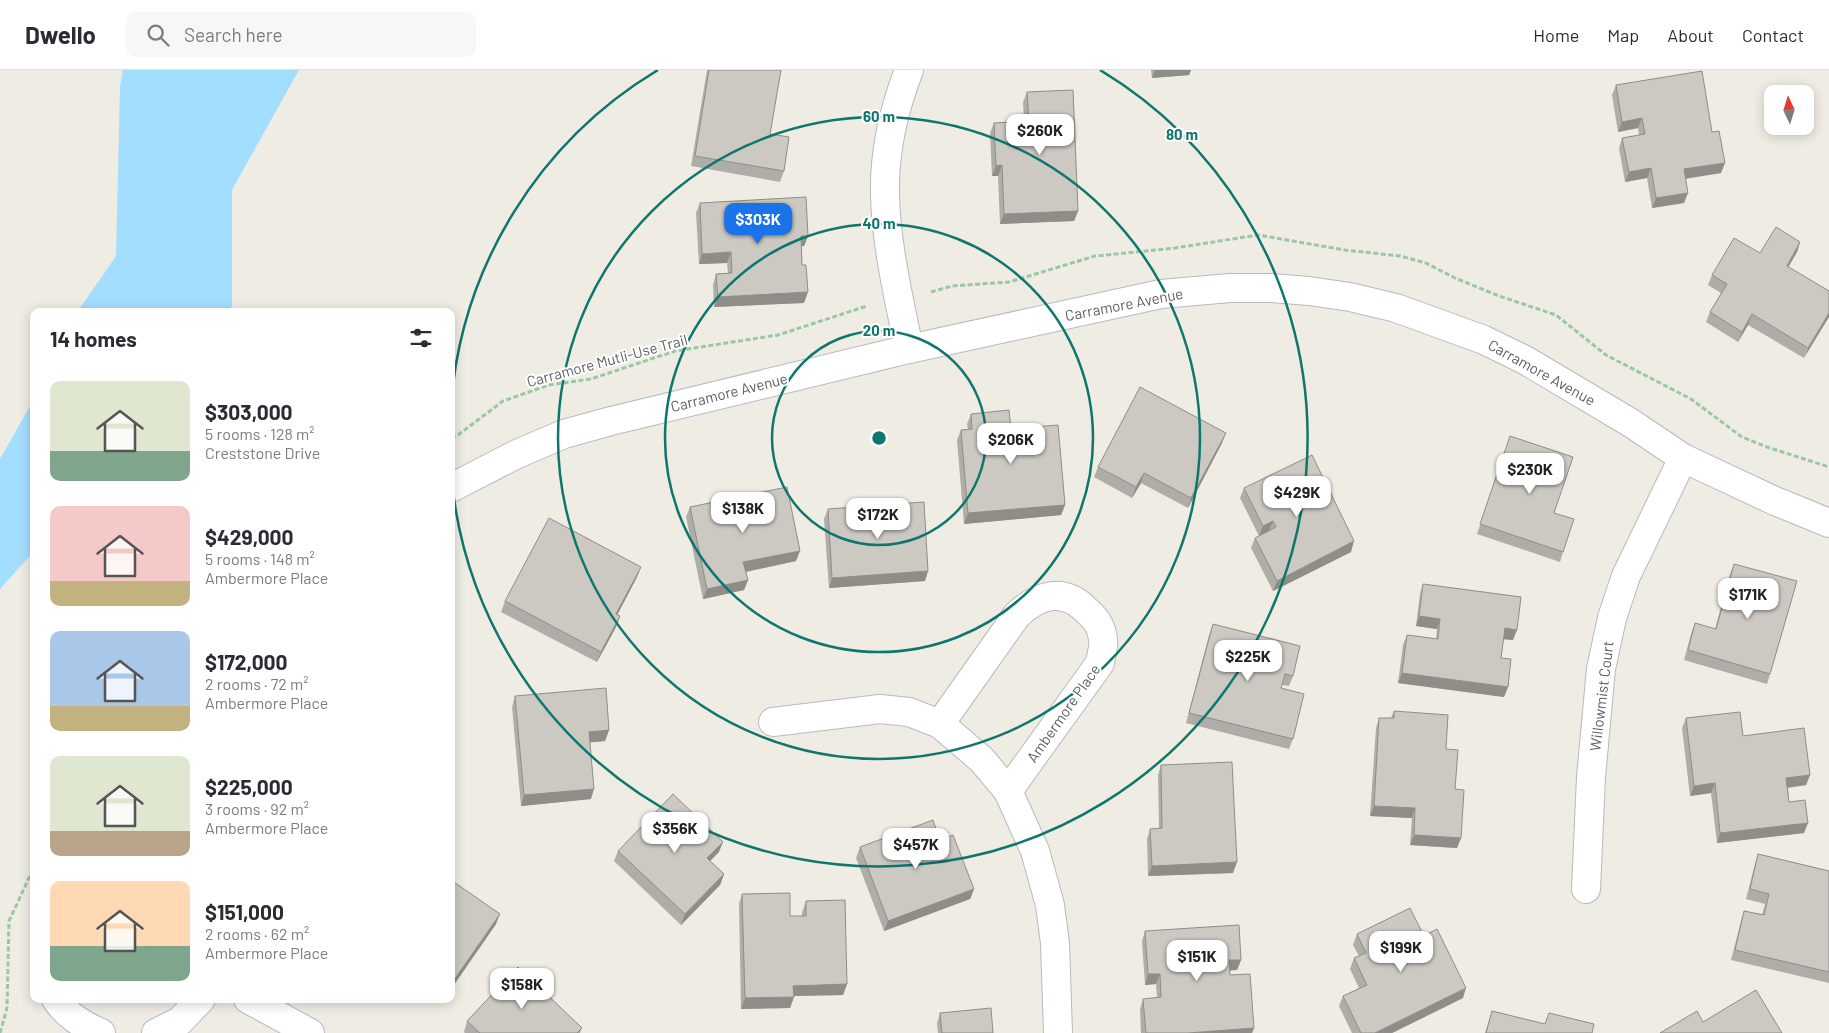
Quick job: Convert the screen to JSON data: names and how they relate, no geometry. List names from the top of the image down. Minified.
{"streets":{"street":["Carramore Avenue","Willowmist Court","Ambermore Place"],"path":["Carramore Mutli-Use Trail"]},"crossings":[["Carramore Avenue","Willowmist Court"]],"north":"top","page":{"header":"Dwello","search":"Search here","nav":["Home","Map","About","Contact"],"price":["$260K","$303K","$206K","$230K","$429K","$138K","$172K","$171K","$225K","$356K","$457K","$199K","$151K","$158K"],"heading":"14 homes","list":[{"name":"$303,000","note":"5 rooms · 128 m² · Creststone Drive"},{"name":"$429,000","note":"5 rooms · 148 m² · Ambermore Place"},{"name":"$172,000","note":"2 rooms · 72 m² · Ambermore Place"},{"name":"$225,000","note":"3 rooms · 92 m² · Ambermore Place"},{"name":"$151,000","note":"2 rooms · 62 m² · Ambermore Place"}]},"rings":["60 m","80 m","40 m","20 m"]}
